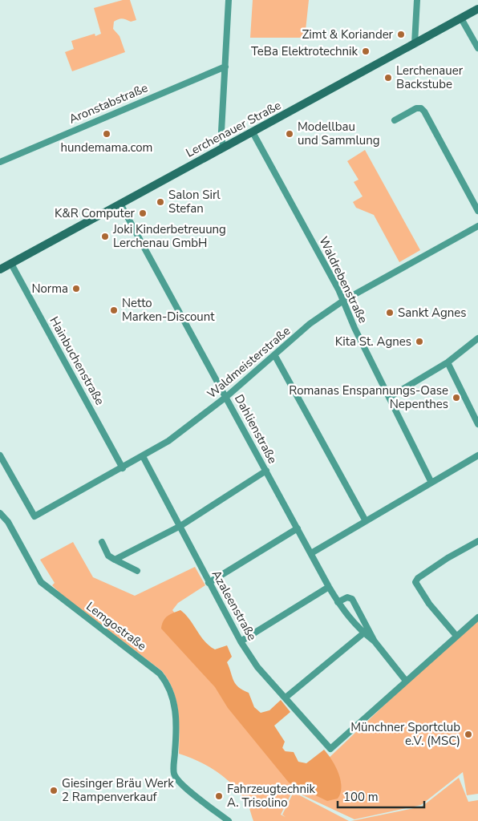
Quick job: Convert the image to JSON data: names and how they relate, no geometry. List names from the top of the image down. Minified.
{"streets":{"main road":["Lerchenauer Straße"],"street":["Aronstabstraße","Waldrebenstraße","Hainbuchenstraße","Waldmeisterstraße","Dahlienstraße","Azaleenstraße","Lemgostraße"]},"crossings":[["Lerchenauer Straße","Waldrebenstraße"],["Lerchenauer Straße","Hainbuchenstraße"],["Lerchenauer Straße","Dahlienstraße"],["Waldrebenstraße","Waldmeisterstraße"],["Hainbuchenstraße","Waldmeisterstraße"],["Waldmeisterstraße","Dahlienstraße"],["Waldmeisterstraße","Azaleenstraße"],["Dahlienstraße","Azaleenstraße"]],"places":["Zimt & Koriander","TeBa Elektrotechnik","Lerchenauer Backstube","hundemama.com","Modellbau und Sammlung","Salon Sirl Stefan","K&R Computer","Joki Kinderbetreuung Lerchenau GmbH","Norma","Netto Marken-Discount","Sankt Agnes","Kita St. Agnes","Romanas Enspannungs-Oase Nepenthes","Münchner Sportclub e.V. (MSC)","Giesinger Bräu Werk 2 Rampenverkauf","Fahrzeugtechnik A. Trisolino"],"scale_bar":"100 m"}
